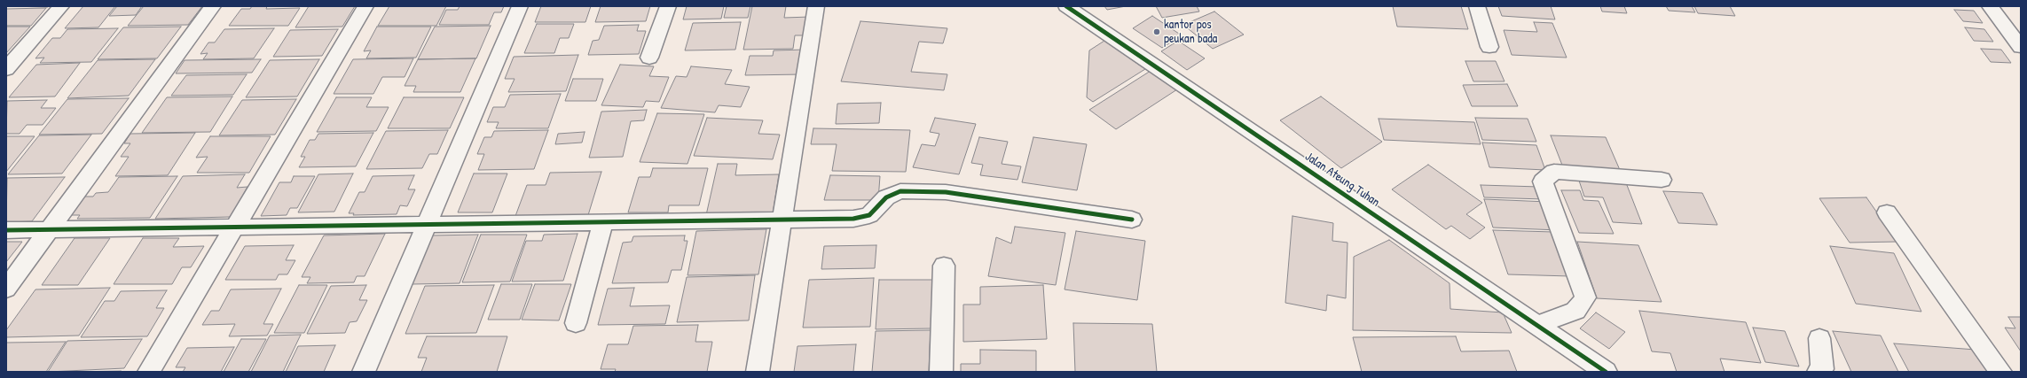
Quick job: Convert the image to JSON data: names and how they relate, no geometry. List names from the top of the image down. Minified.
{"streets":{"street":["Jalan Ateung Tuhan"]},"places":["kantor pos peukan bada"]}
